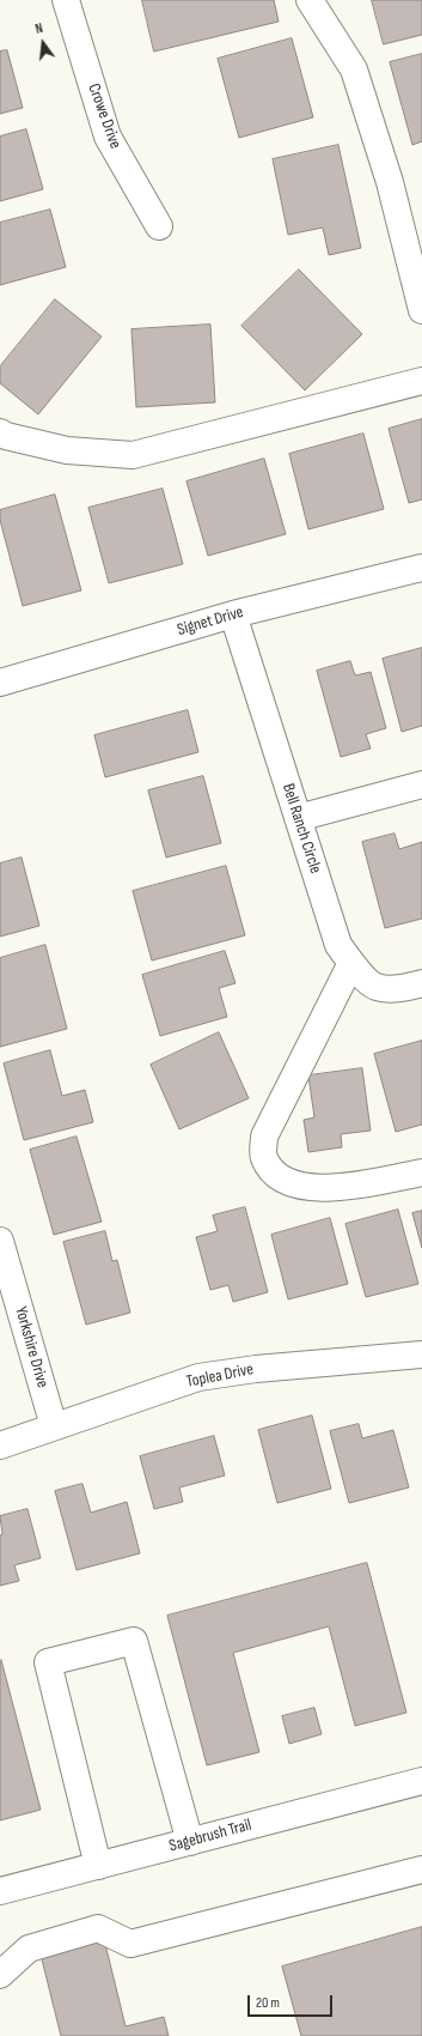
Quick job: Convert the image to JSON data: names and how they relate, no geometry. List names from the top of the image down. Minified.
{"streets":{"street":["Crowe Drive","Signet Drive","Bell Ranch Circle","Yorkshire Drive","Toplea Drive","Sagebrush Trail"]},"crossings":[["Signet Drive","Bell Ranch Circle"],["Yorkshire Drive","Toplea Drive"]],"scale_bar":"20 m","north":"top"}
